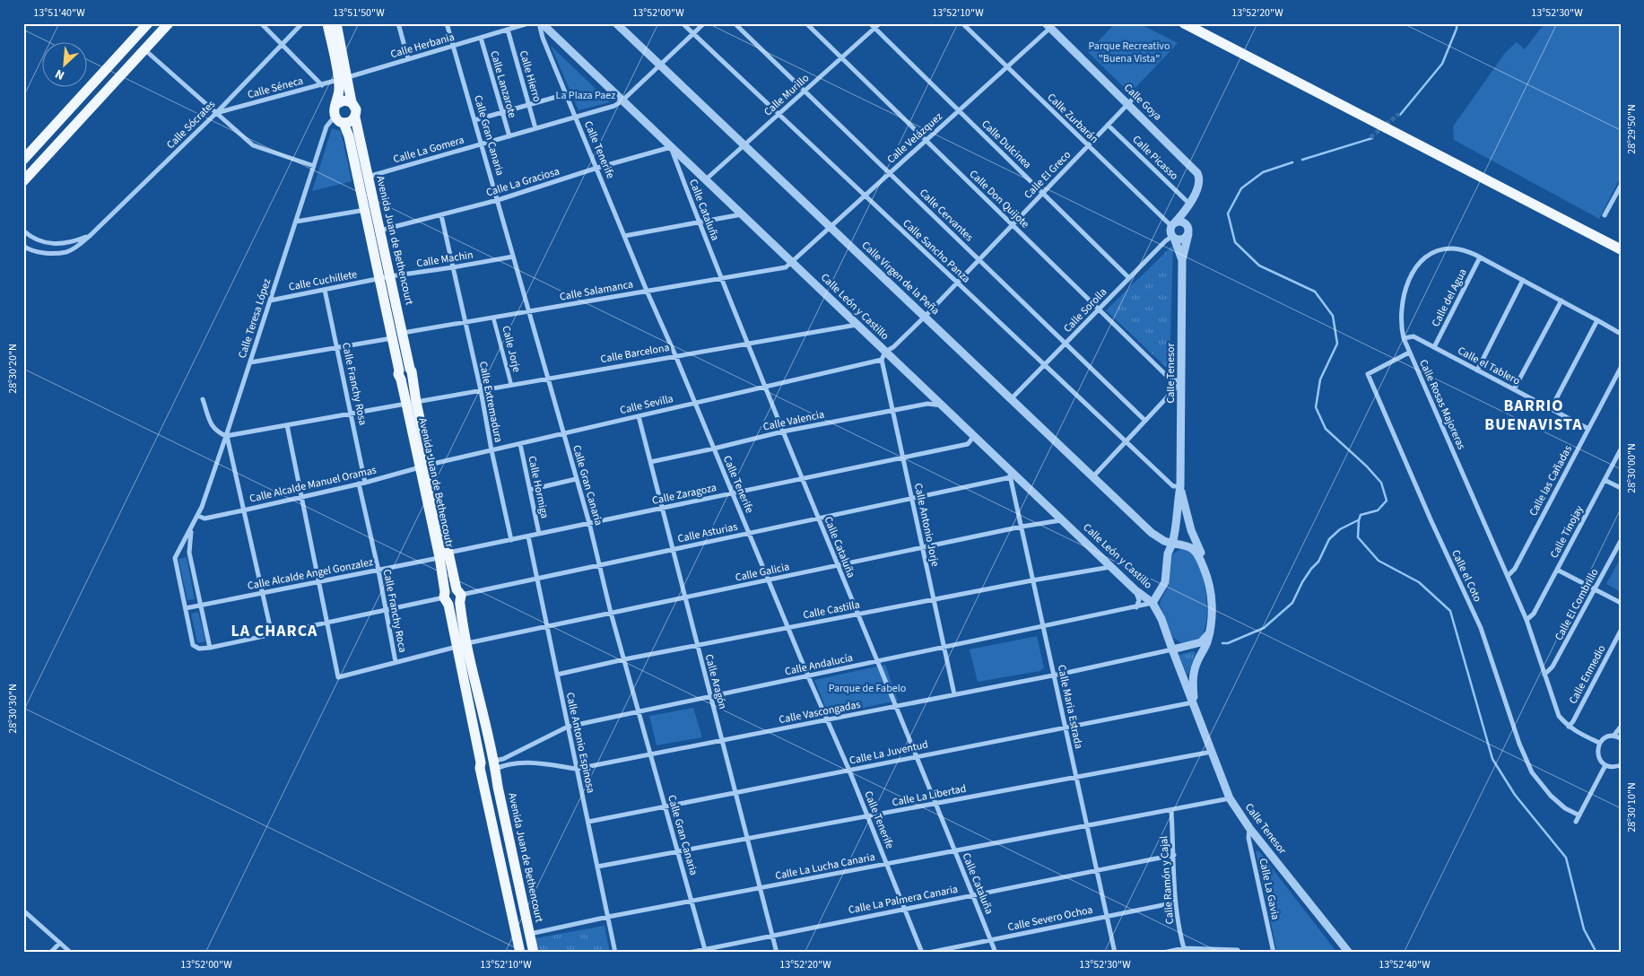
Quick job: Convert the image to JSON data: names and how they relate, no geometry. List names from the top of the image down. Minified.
{"streets":{"main road":["Avenida Juan de Bethencourt","Avenida Juan de Bethencoutr"],"street":["Calle Herbania","Calle Hierro","Calle Lanzarote","Calle Séneca","Calle Murillo","Calle Goya","Calle Zurbarán","Calle Sócrates","Calle Gran Canaria","Calle Velázquez","Calle Dulcinea","Calle La Gomera","Calle Tenerife","Calle Picasso","Calle El Greco","Calle La Graciosa","Calle Don Quijote","Calle Cataluña","Calle Cervantes","Calle Sancho Panza","Calle Machin","Calle Virgen de la Peña","Calle Cuchillete","Calle Salamanca","Calle del Agua","Calle León y Castillo","Calle Sorolla","Calle Teresa López","Calle Jorje","Calle Barcelona","Calle el Tablero","Calle Tenesor","Calle Franchy Rosa","Calle Extremadura","Calle Sevilla","Calle Rosas Majoreras","Calle Valencia","Calle las Cañadas","Calle Alcalde Manuel Oramas","Calle Hormiga","Calle Zaragoza","Calle Antonio Jorje","Calle Tinojay","Calle Asturias","Calle Galicia","Calle Alcalde Angel Gonzalez","Calle el Coto","Calle El Combrillo","Calle Castilla","Calle Franchy Roca","Calle Andalucía","Calle Enmedio","Calle Aragón","Calle Maria Estrada","Calle Vascongadas","Calle Antonio Espinosa","Calle La Juventud","Calle La Libertad","Calle La Lucha Canaria","Calle Ramón y Cajal","Calle La Gavia","Calle La Palmera Canaria","Calle Severo Ochoa"]},"crossings":[["Calle Herbania","Calle Hierro"],["Calle Herbania","Calle Lanzarote"],["Calle Herbania","Calle Séneca"],["Calle Herbania","Calle Gran Canaria"],["Calle Hierro","Calle La Gomera"],["Calle Lanzarote","Calle La Gomera"],["Calle Séneca","Calle Sócrates"],["Calle Murillo","Calle Dulcinea"],["Calle Murillo","Calle Don Quijote"],["Calle Murillo","Calle Cervantes"],["Calle Murillo","Calle Sancho Panza"],["Calle Murillo","Calle Virgen de la Peña"],["Calle Murillo","Calle León y Castillo"],["Calle Goya","Calle Zurbarán"],["Calle Goya","Calle Velázquez"],["Calle Goya","Calle Picasso"],["Calle Goya","Calle El Greco"],["Calle Goya","Calle Sorolla"],["Calle Goya","Calle Tenesor"],["Calle Zurbarán","Calle Velázquez"],["Calle Zurbarán","Calle El Greco"],["Calle Zurbarán","Calle Sorolla"],["Calle Zurbarán","Calle Tenesor"],["Calle Gran Canaria","Calle La Gomera"],["Calle Gran Canaria","Calle La Graciosa"],["Calle Gran Canaria","Calle Machin"],["Calle Gran Canaria","Calle Salamanca"],["Calle Gran Canaria","Calle Barcelona"],["Calle Gran Canaria","Calle Sevilla"],["Calle Gran Canaria","Calle Zaragoza"],["Calle Gran Canaria","Calle Asturias"],["Calle Gran Canaria","Calle Galicia"],["Calle Gran Canaria","Calle Castilla"],["Calle Gran Canaria","Calle Andalucía"],["Calle Gran Canaria","Calle Vascongadas"],["Calle Gran Canaria","Calle La Juventud"],["Calle Gran Canaria","Calle La Libertad"],["Calle Gran Canaria","Calle La Lucha Canaria"],["Calle Gran Canaria","Calle La Palmera Canaria"],["Calle Velázquez","Calle Dulcinea"],["Calle Velázquez","Calle Don Quijote"],["Calle Velázquez","Calle Cervantes"],["Calle Velázquez","Calle Sancho Panza"],["Calle Velázquez","Calle Virgen de la Peña"],["Calle Velázquez","Calle Salamanca"],["Calle Velázquez","Calle León y Castillo"],["Calle Dulcinea","Calle El Greco"],["Calle Dulcinea","Calle Sorolla"],["Calle La Gomera","Calle Tenerife"],["Calle La Gomera","Avenida Juan de Bethencourt"],["Calle La Gomera","Calle Sancho Panza"],["Calle La Gomera","Calle Virgen de la Peña"],["Calle La Gomera","Calle León y Castillo"],["Calle Tenerife","Calle La Graciosa"],["Calle Tenerife","Calle Salamanca"],["Calle Tenerife","Calle León y Castillo"],["Calle Tenerife","Calle Barcelona"],["Calle Tenerife","Calle Sevilla"],["Calle Tenerife","Calle Valencia"],["Calle Tenerife","Calle Zaragoza"],["Calle Tenerife","Calle Asturias"],["Calle Tenerife","Calle Galicia"],["Calle Tenerife","Calle Castilla"],["Calle Tenerife","Calle Andalucía"],["Calle Tenerife","Calle Vascongadas"],["Calle Tenerife","Calle La Juventud"],["Calle Tenerife","Calle La Libertad"],["Calle Tenerife","Calle La Lucha Canaria"],["Calle Tenerife","Calle La Palmera Canaria"],["Calle Picasso","Calle El Greco"],["Calle El Greco","Calle Don Quijote"],["Calle El Greco","Calle Cervantes"],["Calle El Greco","Calle Sancho Panza"],["Calle El Greco","Calle Virgen de la Peña"],["Calle El Greco","Calle León y Castillo"],["Calle El Greco","Calle Sevilla"],["Calle El Greco","Calle Antonio Jorje"],["Calle La Graciosa","Calle Cataluña"],["Calle La Graciosa","Avenida Juan de Bethencourt"],["Calle La Graciosa","Calle León y Castillo"],["Calle La Graciosa","Calle Extremadura"],["Calle Don Quijote","Calle Sorolla"],["Calle Don Quijote","Calle Tenesor"],["Calle Cataluña","Calle Salamanca"],["Calle Cataluña","Calle León y Castillo"],["Calle Cataluña","Calle Barcelona"],["Calle Cataluña","Calle Sevilla"],["Calle Cataluña","Calle Valencia"],["Calle Cataluña","Calle Zaragoza"],["Calle Cataluña","Calle Asturias"],["Calle Cataluña","Calle Galicia"],["Calle Cataluña","Calle Castilla"],["Calle Cataluña","Calle Andalucía"],["Calle Cataluña","Calle Vascongadas"],["Calle Cataluña","Calle La Juventud"],["Calle Cataluña","Calle La Libertad"],["Calle Cataluña","Calle La Lucha Canaria"],["Calle Cataluña","Calle La Palmera Canaria"],["Calle Cataluña","Calle Severo Ochoa"],["Calle Cervantes","Calle Sorolla"],["Avenida Juan de Bethencourt","Calle Machin"],["Avenida Juan de Bethencourt","Calle Cuchillete"],["Avenida Juan de Bethencourt","Calle Salamanca"],["Avenida Juan de Bethencourt","Calle Teresa López"],["Avenida Juan de Bethencourt","Avenida Juan de Bethencoutr"],["Avenida Juan de Bethencourt","Calle Asturias"],["Avenida Juan de Bethencourt","Calle Galicia"],["Avenida Juan de Bethencourt","Calle Andalucía"],["Avenida Juan de Bethencourt","Calle Vascongadas"],["Avenida Juan de Bethencourt","Calle La Lucha Canaria"],["Calle Sancho Panza","Calle Sorolla"],["Calle Sancho Panza","Calle Tenesor"],["Calle Machin","Calle Cuchillete"],["Calle Machin","Calle Extremadura"],["Calle Virgen de la Peña","Calle Sorolla"],["Calle Virgen de la Peña","Calle Tenesor"],["Calle Cuchillete","Calle Teresa López"],["Calle Cuchillete","Calle Franchy Rosa"],["Calle Salamanca","Calle León y Castillo"],["Calle Salamanca","Calle Jorje"],["Calle Salamanca","Calle Extremadura"],["Calle del Agua","Calle el Tablero"],["Calle del Agua","Calle Rosas Majoreras"],["Calle León y Castillo","Calle Barcelona"],["Calle León y Castillo","Calle Tenesor"],["Calle León y Castillo","Calle Sevilla"],["Calle León y Castillo","Calle Valencia"],["Calle León y Castillo","Calle Zaragoza"],["Calle León y Castillo","Calle Antonio Jorje"],["Calle León y Castillo","Calle Galicia"],["Calle León y Castillo","Calle Castilla"],["Calle León y Castillo","Calle Andalucía"],["Calle León y Castillo","Calle Maria Estrada"],["Calle Sorolla","Calle Tenesor"],["Calle Teresa López","Calle Barcelona"],["Calle Teresa López","Calle Alcalde Manuel Oramas"],["Calle Teresa López","Calle Alcalde Angel Gonzalez"],["Calle Jorje","Calle Barcelona"],["Calle Barcelona","Calle Franchy Rosa"],["Calle Barcelona","Calle Extremadura"],["Calle Barcelona","Avenida Juan de Bethencoutr"],["Calle el Tablero","Calle Rosas Majoreras"],["Calle el Tablero","Calle las Cañadas"],["Calle Tenesor","Calle Andalucía"],["Calle Tenesor","Calle Vascongadas"],["Calle Tenesor","Calle La Juventud"],["Calle Tenesor","Calle La Libertad"],["Calle Tenesor","Calle La Lucha Canaria"],["Calle Tenesor","Calle La Gavia"],["Calle Franchy Rosa","Calle Alcalde Manuel Oramas"],["Calle Extremadura","Calle Sevilla"],["Calle Extremadura","Calle Zaragoza"],["Calle Sevilla","Avenida Juan de Bethencoutr"],["Calle Sevilla","Calle Hormiga"],["Calle Sevilla","Calle Antonio Jorje"],["Calle Sevilla","Calle Aragón"],["Calle Rosas Majoreras","Calle las Cañadas"],["Calle Rosas Majoreras","Calle Tinojay"],["Calle Rosas Majoreras","Calle el Coto"],["Calle Rosas Majoreras","Calle El Combrillo"],["Calle Rosas Majoreras","Calle Enmedio"],["Calle Valencia","Calle Antonio Jorje"],["Calle Valencia","Calle Aragón"],["Avenida Juan de Bethencoutr","Calle Alcalde Manuel Oramas"],["Avenida Juan de Bethencoutr","Calle Zaragoza"],["Avenida Juan de Bethencoutr","Calle Asturias"],["Avenida Juan de Bethencoutr","Calle Alcalde Angel Gonzalez"],["Calle Alcalde Manuel Oramas","Calle Franchy Roca"],["Calle Hormiga","Calle Zaragoza"],["Calle Zaragoza","Calle Antonio Jorje"],["Calle Zaragoza","Calle Alcalde Angel Gonzalez"],["Calle Zaragoza","Calle Aragón"],["Calle Zaragoza","Calle Antonio Espinosa"],["Calle Antonio Jorje","Calle Asturias"],["Calle Antonio Jorje","Calle Galicia"],["Calle Antonio Jorje","Calle Castilla"],["Calle Antonio Jorje","Calle Andalucía"],["Calle Antonio Jorje","Calle Vascongadas"],["Calle Asturias","Calle Aragón"],["Calle Asturias","Calle Maria Estrada"],["Calle Asturias","Calle Antonio Espinosa"],["Calle Galicia","Calle Aragón"],["Calle Galicia","Calle Maria Estrada"],["Calle Galicia","Calle Antonio Espinosa"],["Calle Alcalde Angel Gonzalez","Calle Franchy Roca"],["Calle Castilla","Calle Aragón"],["Calle Castilla","Calle Maria Estrada"],["Calle Castilla","Calle Antonio Espinosa"],["Calle Andalucía","Calle Aragón"],["Calle Andalucía","Calle Maria Estrada"],["Calle Andalucía","Calle Vascongadas"],["Calle Andalucía","Calle Antonio Espinosa"],["Calle Aragón","Calle Vascongadas"],["Calle Aragón","Calle La Juventud"],["Calle Aragón","Calle La Libertad"],["Calle Aragón","Calle La Lucha Canaria"],["Calle Aragón","Calle La Palmera Canaria"],["Calle Maria Estrada","Calle Vascongadas"],["Calle Maria Estrada","Calle La Juventud"],["Calle Maria Estrada","Calle La Libertad"],["Calle Maria Estrada","Calle La Lucha Canaria"],["Calle Maria Estrada","Calle La Palmera Canaria"],["Calle Maria Estrada","Calle Severo Ochoa"],["Calle Vascongadas","Calle Antonio Espinosa"],["Calle Antonio Espinosa","Calle La Juventud"],["Calle Antonio Espinosa","Calle La Libertad"],["Calle Antonio Espinosa","Calle La Lucha Canaria"],["Calle La Lucha Canaria","Calle Ramón y Cajal"],["Calle Ramón y Cajal","Calle La Palmera Canaria"],["Calle Ramón y Cajal","Calle Severo Ochoa"]],"districts":["BARRIO BUENAVISTA","LA CHARCA"],"parks":["Parque Recreativo \"Buena Vista\"","La Plaza Paez","Parque de Fabelo"],"north":"bottom left","coordinates":["13°51'40\"W","13°51'50\"W","13°52'00\"W","13°52'10\"W","13°52'20\"W","13°52'30\"W","28°29'50\"N","28°30'20\"N","28°30'00\"N","28°30'30\"N","28°30'10\"N","13°52'40\"W"]}
